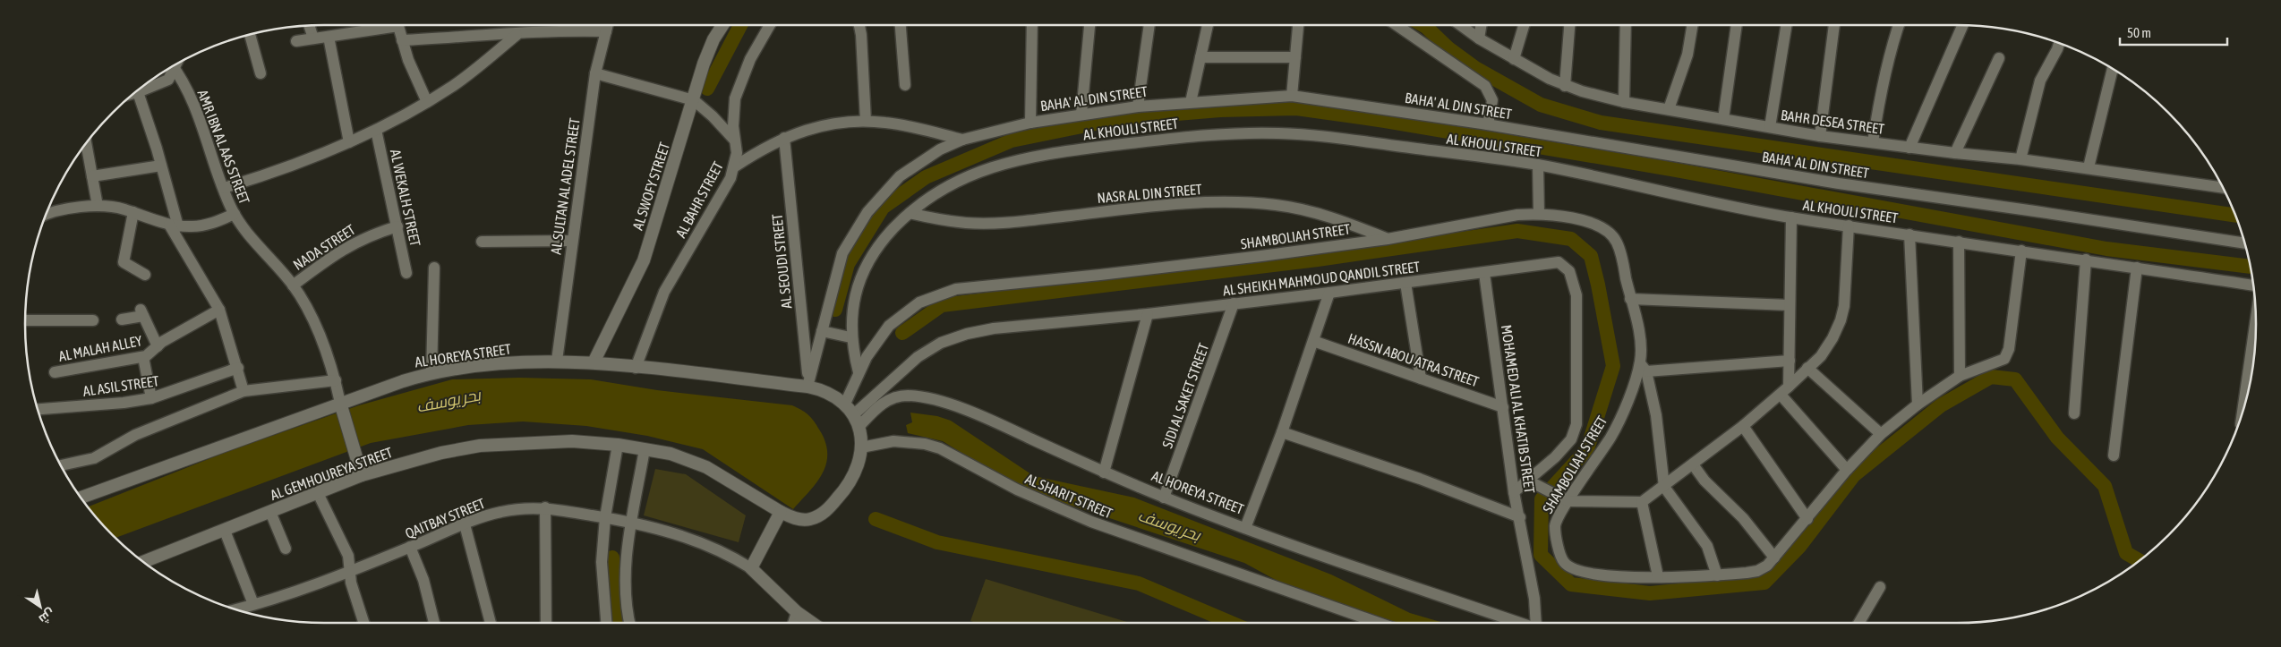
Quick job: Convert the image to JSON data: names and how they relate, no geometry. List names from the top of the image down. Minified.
{"streets":{"street":["BAHA' AL DIN STREET","BAHR DESEA STREET","AL KHOULI STREET","AMR IBN AL AAS STREET","AL SULTAN AL ADEL STREET","AL SWOFY STREET","NASR AL DIN STREET","AL WEKALH STREET","AL BAHR STREET","SHAMBOLIAH STREET","NADA STREET","AL SEOUDI STREET","AL SHEIKH MAHMOUD QANDIL STREET","AL MALAH ALLEY","AL HOREYA STREET","HASSN ABOU ATRA STREET","AL ASIL STREET","SIDI AL SAKET STREET","MOHAMED ALI AL KHATIB STREET","AL GEMHOUREYA STREET","AL SHARIT STREET","QAITBAY STREET"]},"crossings":[["BAHA' AL DIN STREET","AL SEOUDI STREET"],["BAHA' AL DIN STREET","AL HOREYA STREET"],["AL KHOULI STREET","NASR AL DIN STREET"],["AL KHOULI STREET","SHAMBOLIAH STREET"],["AMR IBN AL AAS STREET","NADA STREET"],["AMR IBN AL AAS STREET","AL HOREYA STREET"],["AL SULTAN AL ADEL STREET","AL HOREYA STREET"],["AL SWOFY STREET","AL HOREYA STREET"],["NASR AL DIN STREET","SHAMBOLIAH STREET"],["AL WEKALH STREET","NADA STREET"],["AL BAHR STREET","AL HOREYA STREET"],["SHAMBOLIAH STREET","AL HOREYA STREET"],["AL SEOUDI STREET","AL HOREYA STREET"],["AL SHEIKH MAHMOUD QANDIL STREET","AL HOREYA STREET"],["AL SHEIKH MAHMOUD QANDIL STREET","SIDI AL SAKET STREET"],["AL SHEIKH MAHMOUD QANDIL STREET","MOHAMED ALI AL KHATIB STREET"],["AL HOREYA STREET","SIDI AL SAKET STREET"],["HASSN ABOU ATRA STREET","MOHAMED ALI AL KHATIB STREET"],["AL GEMHOUREYA STREET","AL SHARIT STREET"]],"water":["بحر يوسف"],"scale_bar":"50 m","north":"bottom right"}
